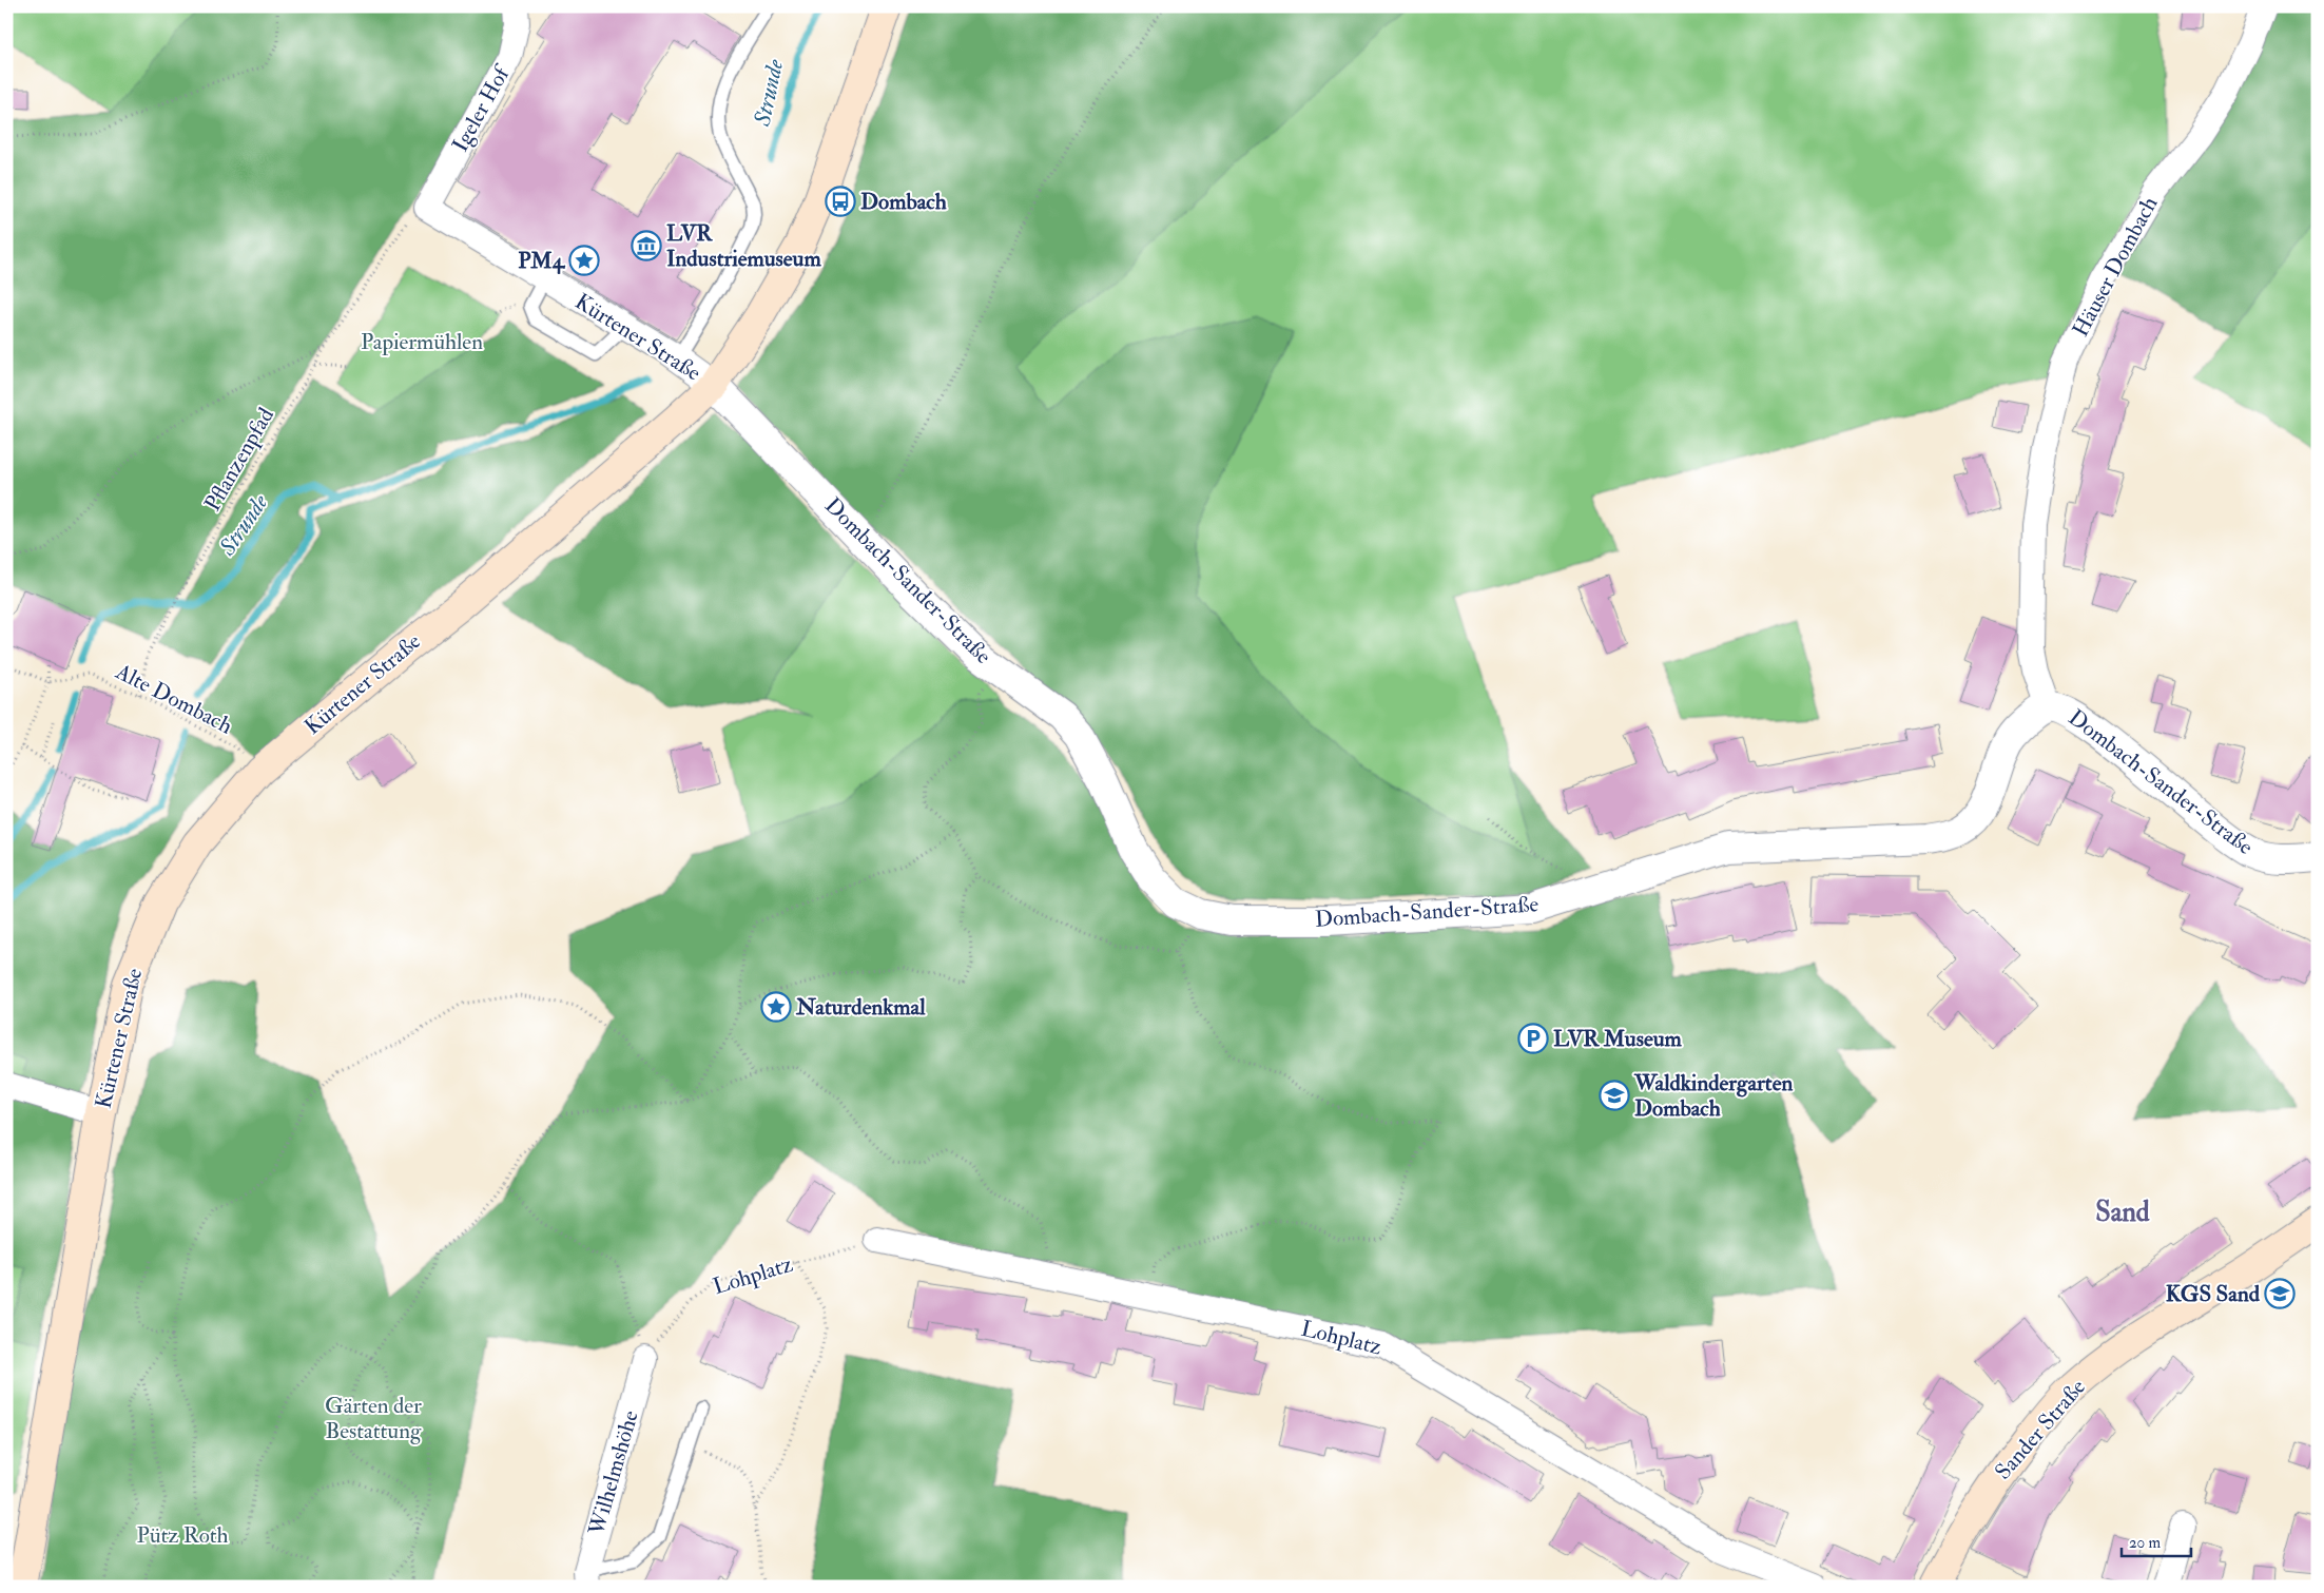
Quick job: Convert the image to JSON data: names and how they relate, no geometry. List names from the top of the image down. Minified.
{"streets":{"main road":["Kürtener Straße","Sander Straße"],"street":["Igeler Hof","Häuser Dombach","Dombach-Sander-Straße","Lohplatz","Wilhelmshöhe"],"path":["Pflanzenpfad","Alte Dombach"]},"crossings":[["Igeler Hof","Kürtener Straße"],["Igeler Hof","Pflanzenpfad"],["Häuser Dombach","Dombach-Sander-Straße"],["Kürtener Straße","Pflanzenpfad"],["Kürtener Straße","Dombach-Sander-Straße"],["Kürtener Straße","Alte Dombach"],["Pflanzenpfad","Alte Dombach"],["Lohplatz","Wilhelmshöhe"]],"districts":["Sand"],"water":["Strunde"],"parks":["Papiermühlen","Gärten der Bestattung","Pütz Roth"],"places":{"bus stop":["Dombach"],"museum":["LVR Industriemuseum"],"place":["PM4","Naturdenkmal"],"parking":["LVR Museum"],"school or university":["Waldkindergarten Dombach","KGS Sand"]},"scale_bar":"20 m"}
